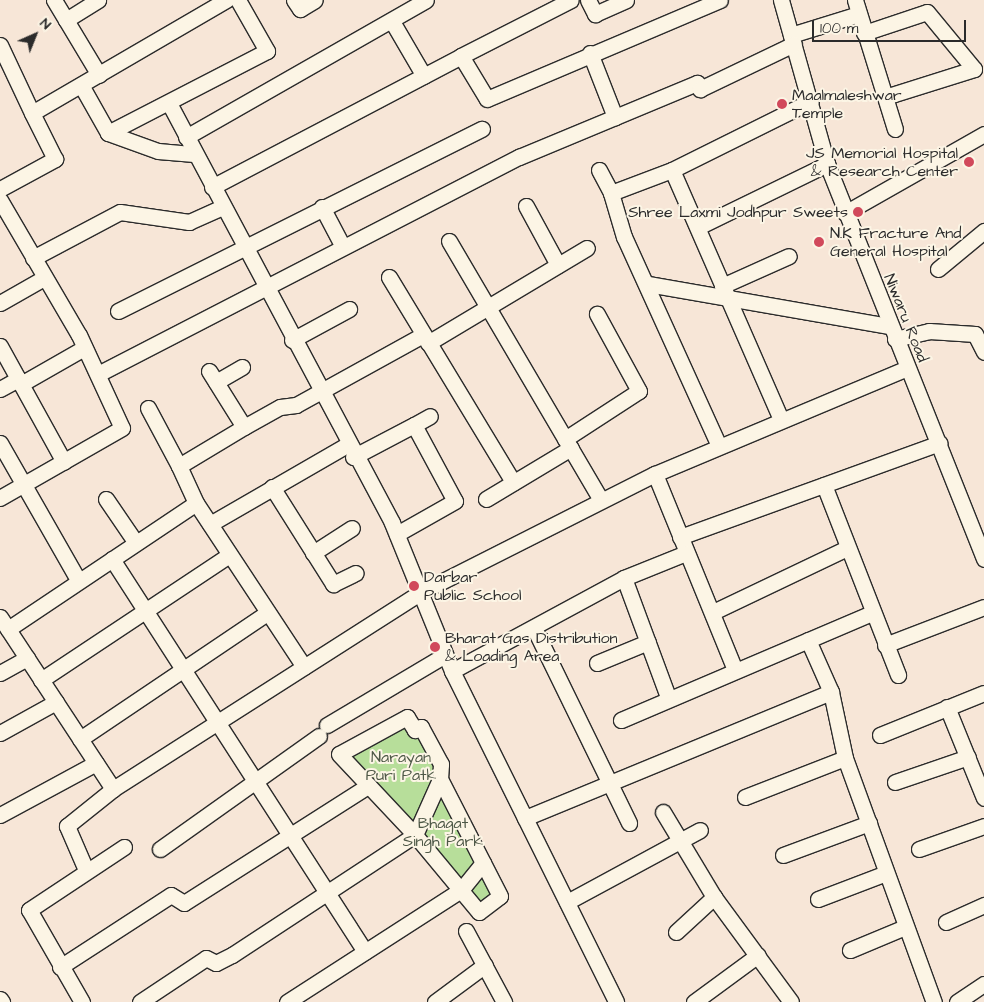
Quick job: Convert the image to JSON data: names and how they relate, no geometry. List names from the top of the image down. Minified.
{"streets":{"street":["Niwaru Road"]},"parks":["Narayan Puri Patk","Bhagat Singh Park"],"places":["Maalmaleshwar Temple","JS Memorial Hospital & Research Center","Shree Laxmi Jodhpur Sweets","N.K Fracture And General Hospital","Darbar Public School","Bharat Gas Distribution & Loading Area"],"scale_bar":"100 m","north":"top right"}
